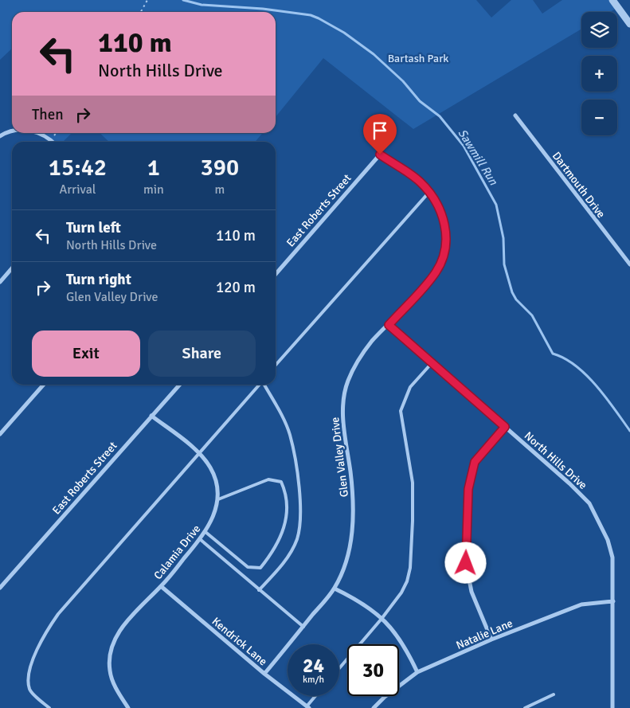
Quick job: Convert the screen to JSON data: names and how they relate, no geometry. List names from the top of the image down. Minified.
{"streets":{"street":["Dartmouth Drive","East Roberts Street","Glen Valley Drive","North Hills Drive","Calamia Drive","Natalie Lane","Kendrick Lane"]},"crossings":[["East Roberts Street","Glen Valley Drive"],["East Roberts Street","Calamia Drive"],["Glen Valley Drive","North Hills Drive"],["Glen Valley Drive","Kendrick Lane"],["North Hills Drive","Natalie Lane"],["Calamia Drive","Kendrick Lane"]],"water":["Sawmill Run"],"parks":["Bartash Park"],"page":{"map_buttons":["+","−"],"turn":["110 m","North Hills Drive"],"then":"Then","eta":["15:42","Arrival","1","min","390","m"],"list":[{"name":"Turn left","note":"North Hills Drive","value":"110 m"},{"name":"Turn right","note":"Glen Valley Drive","value":"120 m"}],"buttons":["Exit","Share"],"speed":"24 km/h","limit":"30"}}
